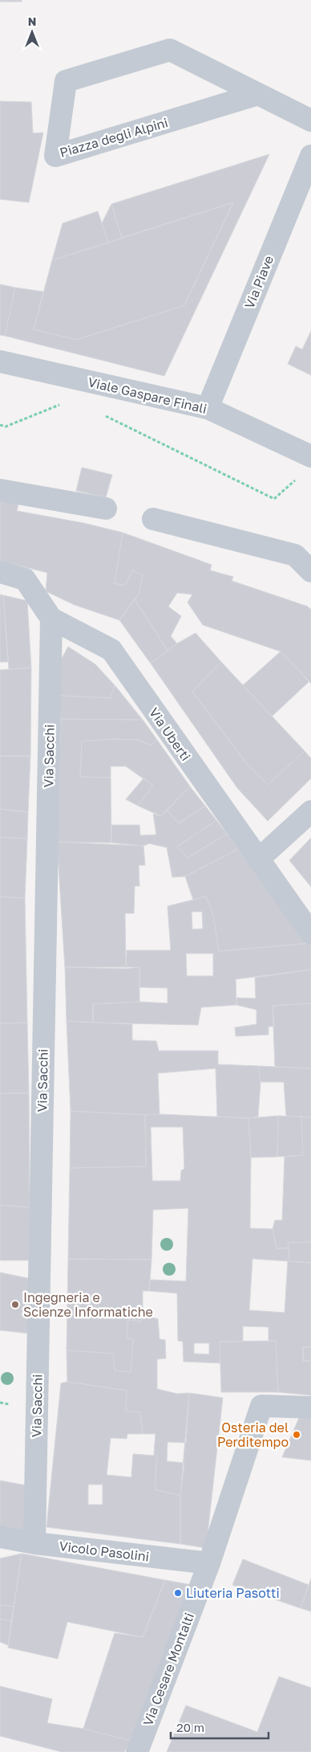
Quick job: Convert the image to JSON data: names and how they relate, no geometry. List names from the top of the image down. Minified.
{"streets":{"street":["Piazza degli Alpini","Via Piave","Viale Gaspare Finali","Via Uberti","Via Sacchi","Vicolo Pasolini","Via Cesare Montalti"]},"crossings":[["Via Piave","Viale Gaspare Finali"],["Via Uberti","Via Sacchi"],["Via Sacchi","Vicolo Pasolini"],["Vicolo Pasolini","Via Cesare Montalti"]],"places":["Ingegneria e Scienze Informatiche","Osteria del Perditempo","Liuteria Pasotti"],"scale_bar":"20 m","north":"top"}
